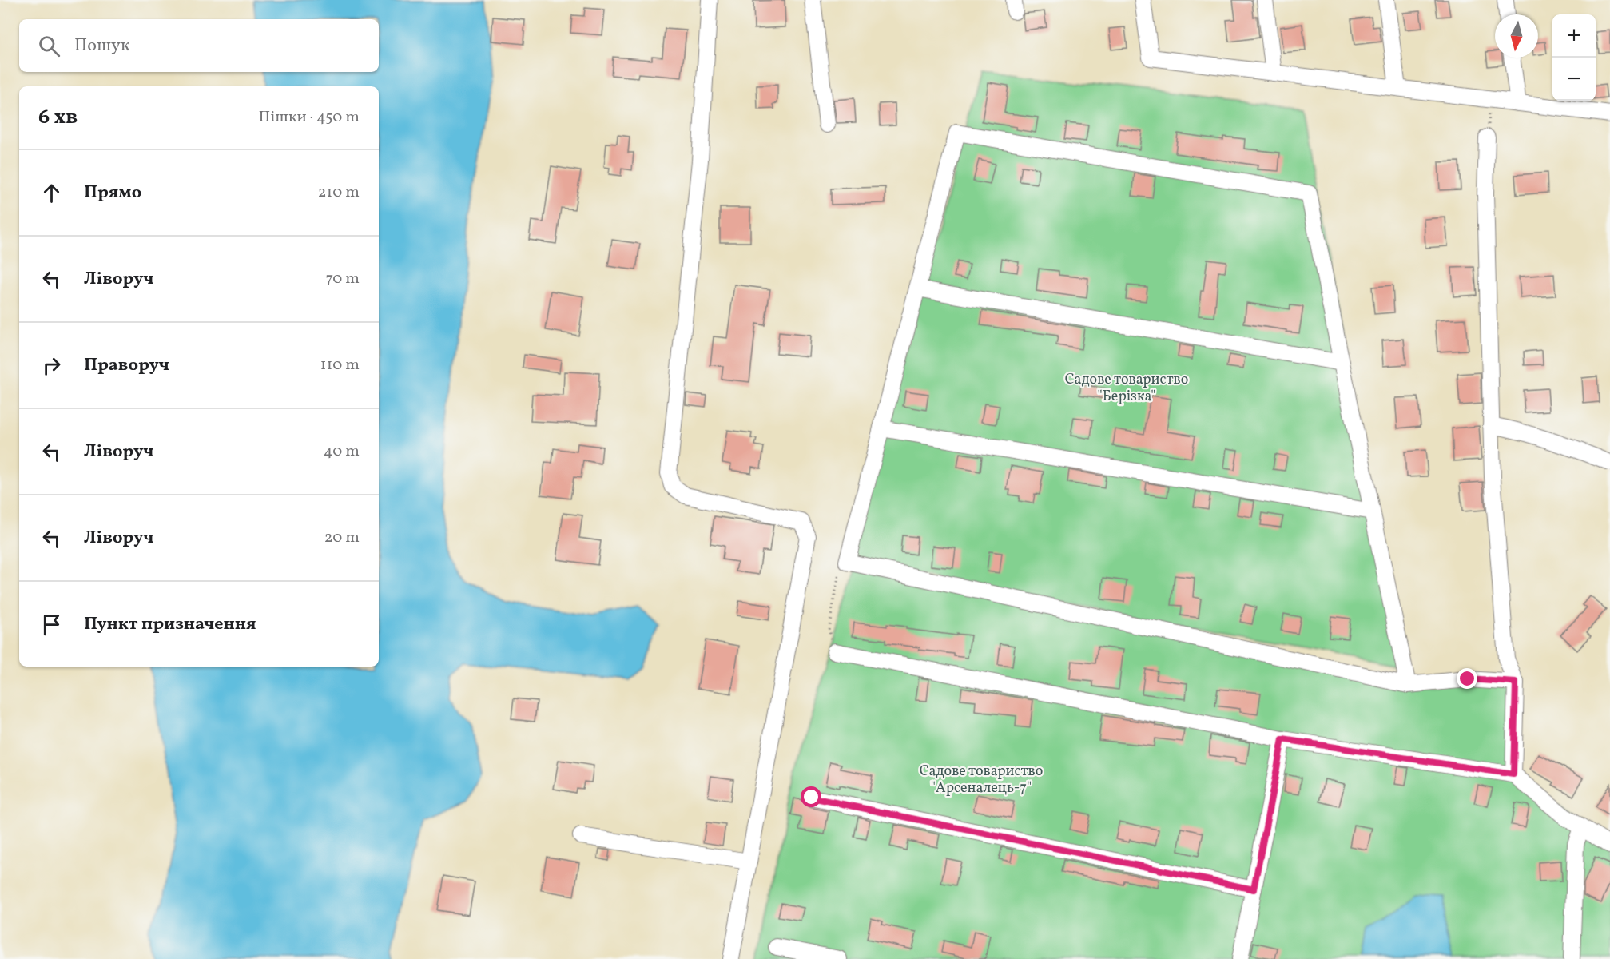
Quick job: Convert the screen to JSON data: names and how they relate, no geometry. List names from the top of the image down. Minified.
{"parks":["Садове товариство \"Берізка\"","Садове товариство \"Арсеналець-7\""],"north":"bottom","page":{"map_buttons":["+","−"],"search":"Пошук","heading":["6 хв","Пішки · 450 m"],"list":[["Прямо","210 m"],["Ліворуч","70 m"],["Праворуч","110 m"],["Ліворуч","40 m"],["Ліворуч","20 m"],"Пункт призначення"]}}
